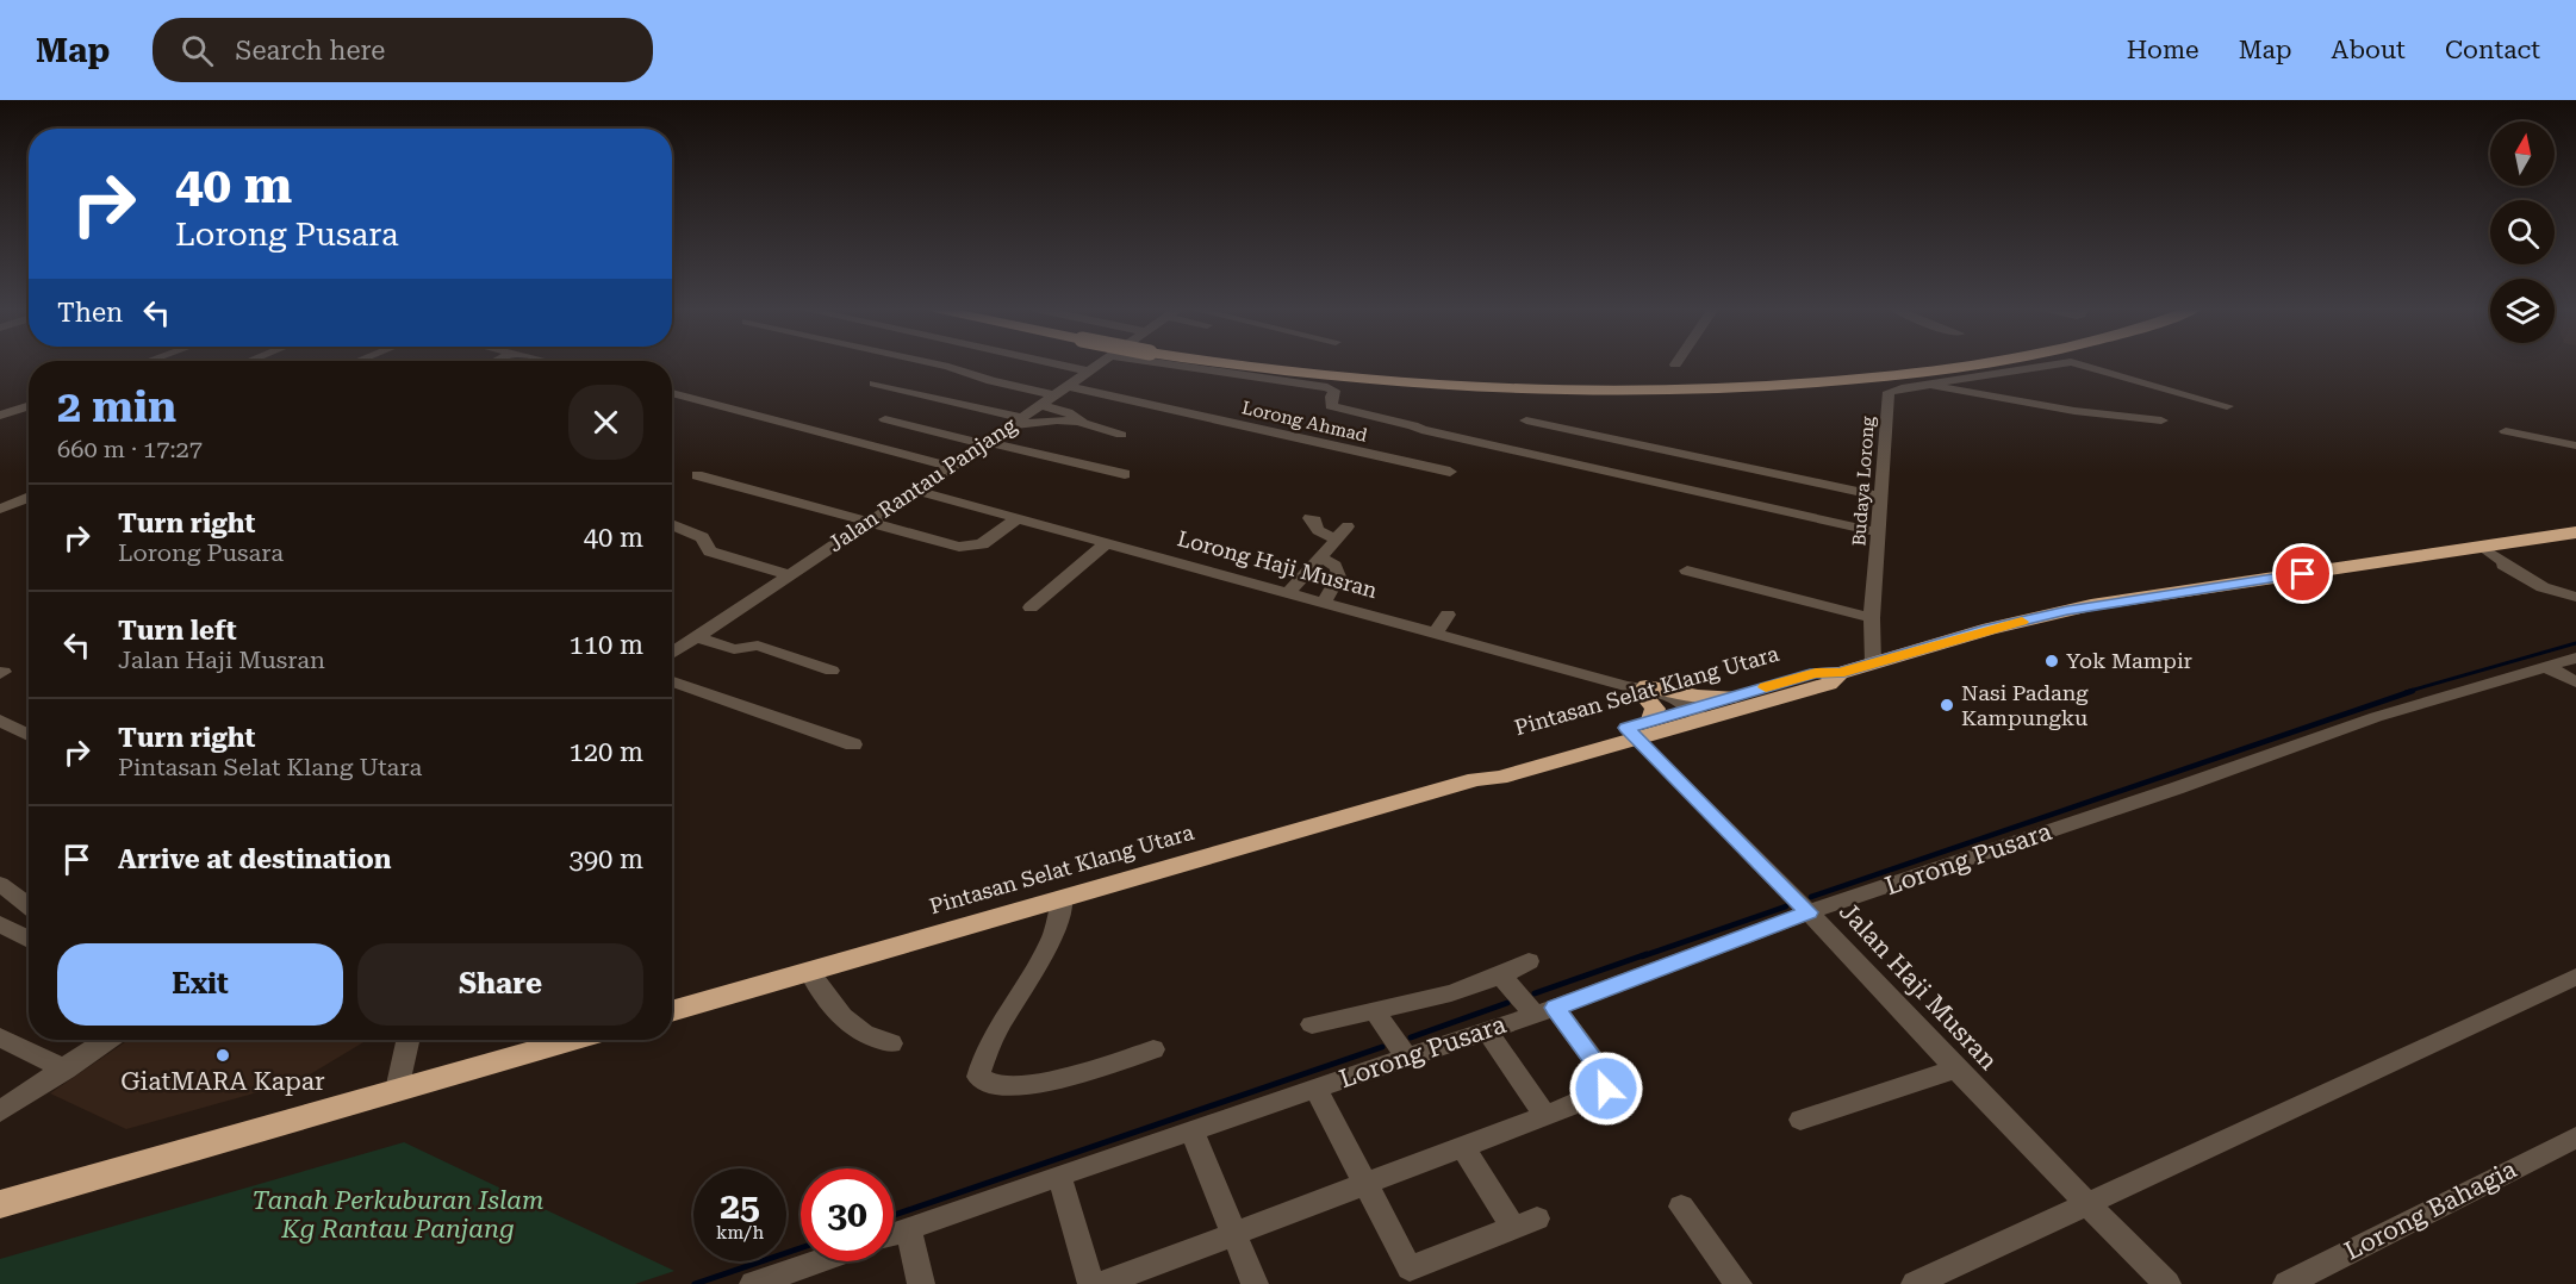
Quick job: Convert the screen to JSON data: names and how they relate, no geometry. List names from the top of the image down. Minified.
{"streets":{"highway":["Pintasan Selat Klang Utara"],"street":["Lorong Ahmad","Budaya Lorong","Jalan Rantau Panjang","Lorong Haji Musran","Lorong Pusara","Jalan Haji Musran","Lorong Bahagia"]},"crossings":[["Lorong Ahmad","Jalan Rantau Panjang"],["Budaya Lorong","Pintasan Selat Klang Utara"],["Jalan Rantau Panjang","Lorong Haji Musran"],["Lorong Haji Musran","Pintasan Selat Klang Utara"],["Pintasan Selat Klang Utara","Jalan Haji Musran"],["Lorong Pusara","Jalan Haji Musran"]],"parks":["Tanah Perkuburan Islam Kg Rantau Panjang"],"places":["Yok Mampir","Nasi Padang Kampungku","GiatMARA Kapar"],"north":"top","page":{"header":"Map","search":"Search here","nav":["Home","Map","About","Contact"],"turn":["40 m","Lorong Pusara"],"then":"Then","heading":["2 min","660 m · 17:27"],"list":[{"name":"Turn right","note":"Lorong Pusara","value":"40 m"},{"name":"Turn left","note":"Jalan Haji Musran","value":"110 m"},{"name":"Turn right","note":"Pintasan Selat Klang Utara","value":"120 m"},{"name":"Arrive at destination","value":"390 m"}],"buttons":["Exit","Share"],"speed":"25 km/h","limit":"30"}}
